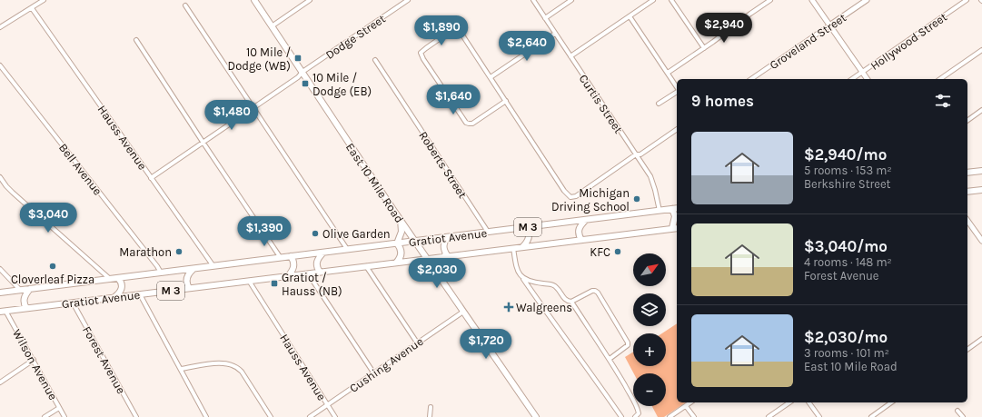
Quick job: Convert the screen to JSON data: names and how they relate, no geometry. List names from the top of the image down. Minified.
{"streets":{"main road":["East 10 Mile Road","M 3","Gratiot Avenue"],"street":["Dodge Street","Groveland Street","Hollywood Street","Curtis Street","Hauss Avenue","Roberts Street","Bell Avenue","Forest Avenue","Wilson Avenue","Cushing Avenue"]},"crossings":[["Dodge Street","Hauss Avenue"],["Dodge Street","East 10 Mile Road"],["Curtis Street","Gratiot Avenue"],["Hauss Avenue","Gratiot Avenue"],["Hauss Avenue","Cushing Avenue"],["Roberts Street","Gratiot Avenue"],["Bell Avenue","Gratiot Avenue"],["East 10 Mile Road","Gratiot Avenue"],["East 10 Mile Road","Cushing Avenue"],["Gratiot Avenue","Forest Avenue"],["Gratiot Avenue","Wilson Avenue"]],"places":{"transit":["10 Mile / Dodge (WB)","10 Mile / Dodge (EB)","Gratiot / Hauss (NB)"],"other":["Michigan Driving School","Olive Garden","Marathon","KFC","Cloverleaf Pizza"],"health":["Walgreens"]},"north":"top right","page":{"price":["$2,940","$1,890","$2,640","$1,640","$1,480","$3,040","$1,390","$2,030","$1,720"],"heading":"9 homes","list":[{"name":"$2,940/mo","note":"5 rooms · 153 m² · Berkshire Street"},{"name":"$3,040/mo","note":"4 rooms · 148 m² · Forest Avenue"},{"name":"$2,030/mo","note":"3 rooms · 101 m² · East 10 Mile Road"}],"map_buttons":["+","−"]}}
